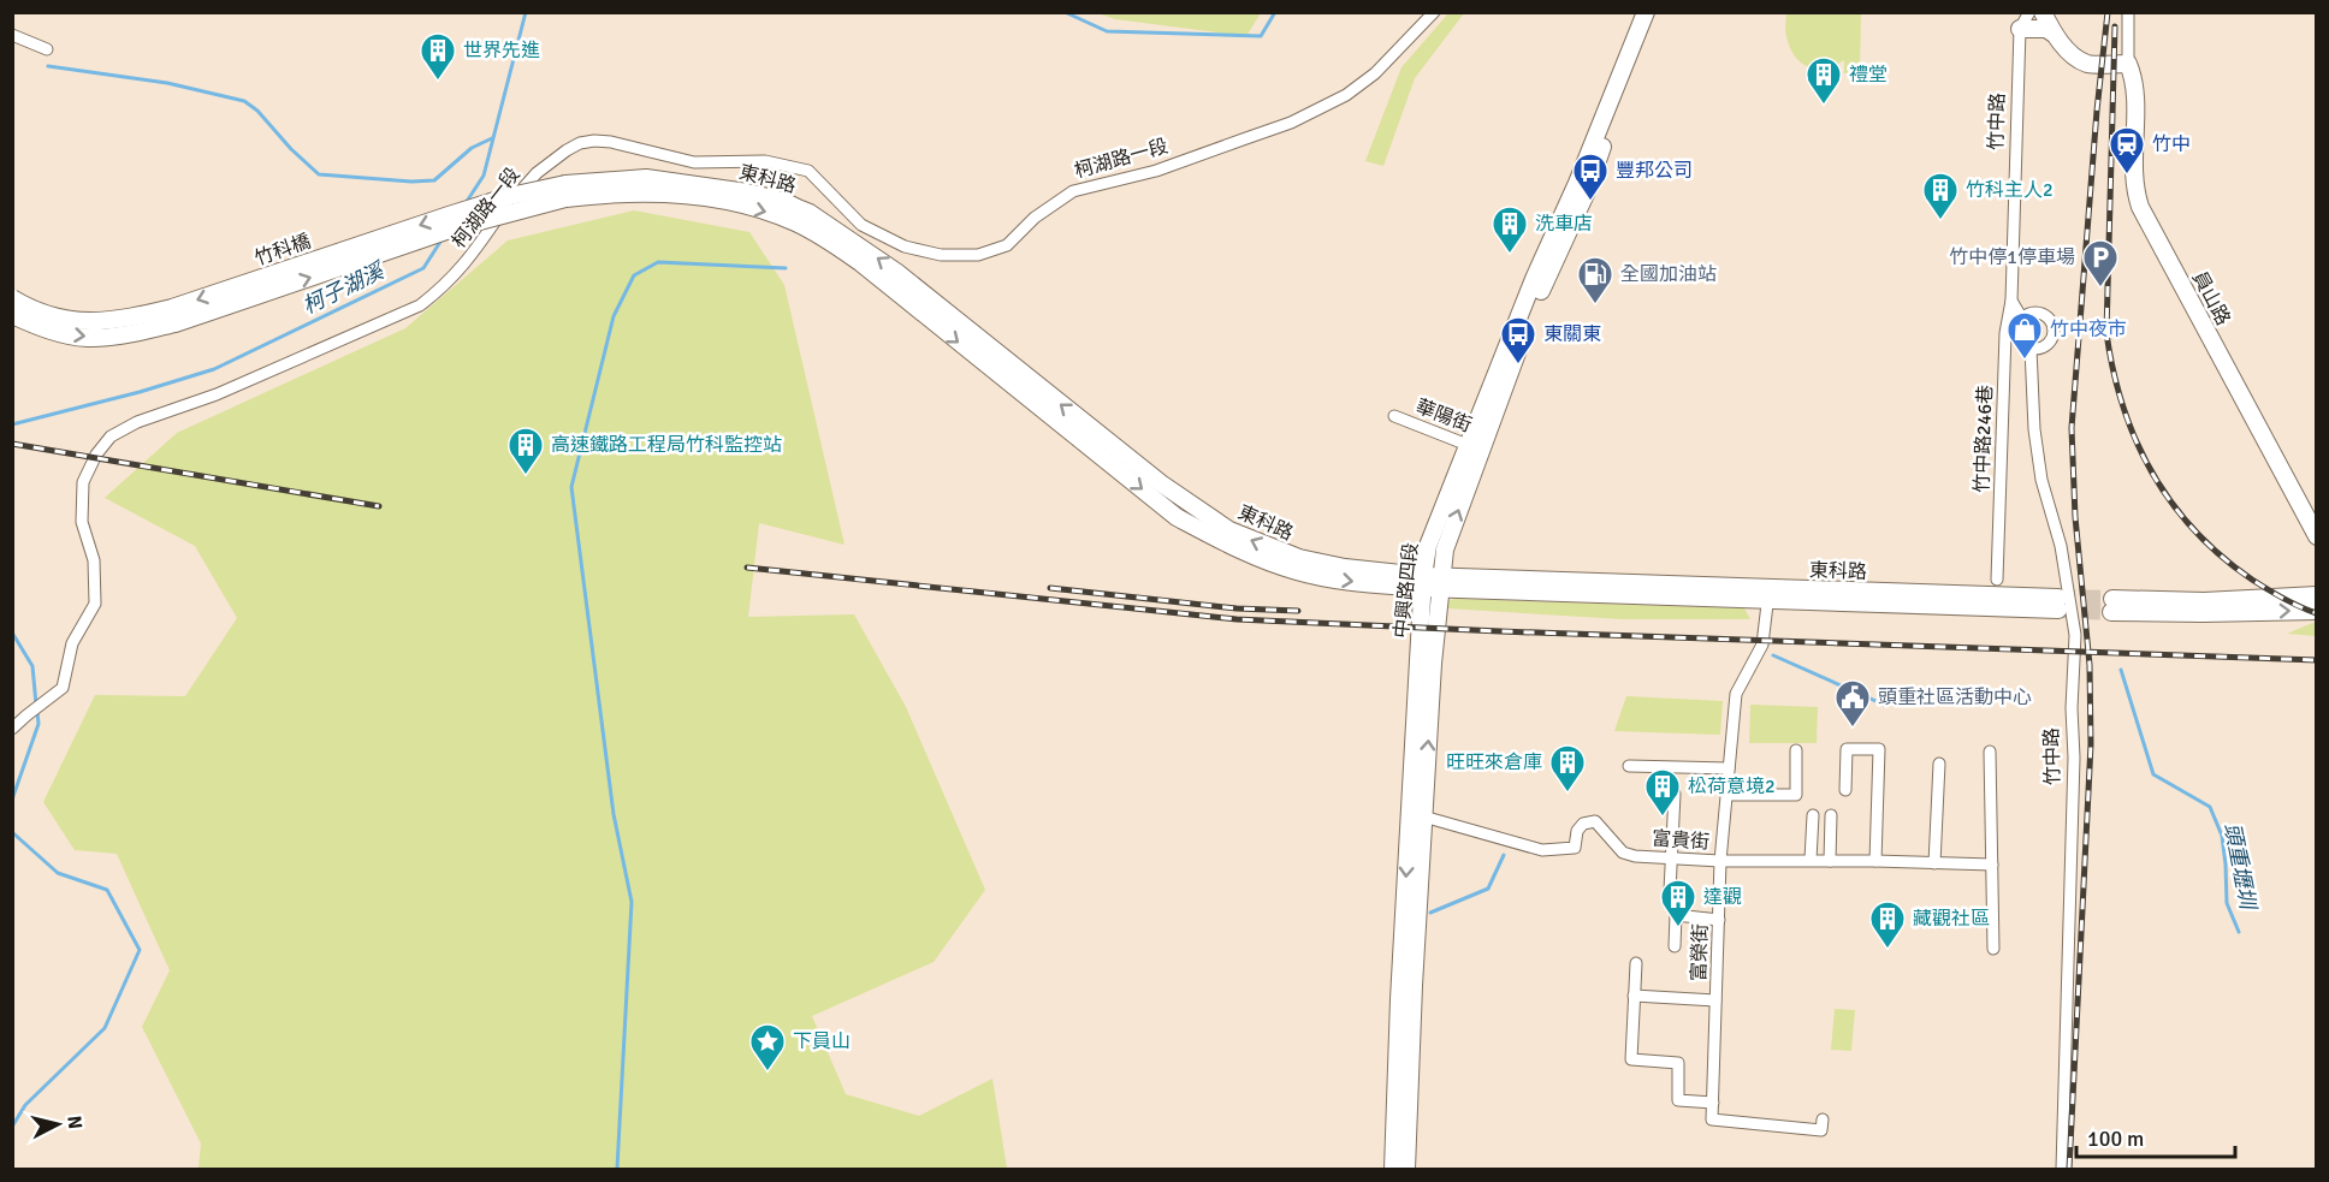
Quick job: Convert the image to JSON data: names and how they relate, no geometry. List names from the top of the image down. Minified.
{"streets":{"street":["竹中路","柯湖路一段","東科路","竹科橋","員山路","華陽街","竹中路246巷","中興路四段","富貴街","富榮街"]},"crossings":[["竹中路","竹中路246巷"],["東科路","竹科橋"],["東科路","中興路四段"],["東科路","富榮街"],["華陽街","中興路四段"],["中興路四段","富貴街"],["富貴街","富榮街"]],"water":["柯子湖溪","頭重壢圳"],"places":{"building":["世界先進","禮堂","竹科主人2","洗車店","高速鐵路工程局竹科監控站","旺旺來倉庫","松荷意境2","達觀","藏觀社區"],"station":["竹中"],"bus stop":["豐邦公司","東關東"],"parking":["竹中停1停車場"],"fuel station":["全國加油站"],"shop":["竹中夜市"],"public building":["頭重社區活動中心"],"place":["下員山"]},"scale_bar":"100 m","north":"right"}
